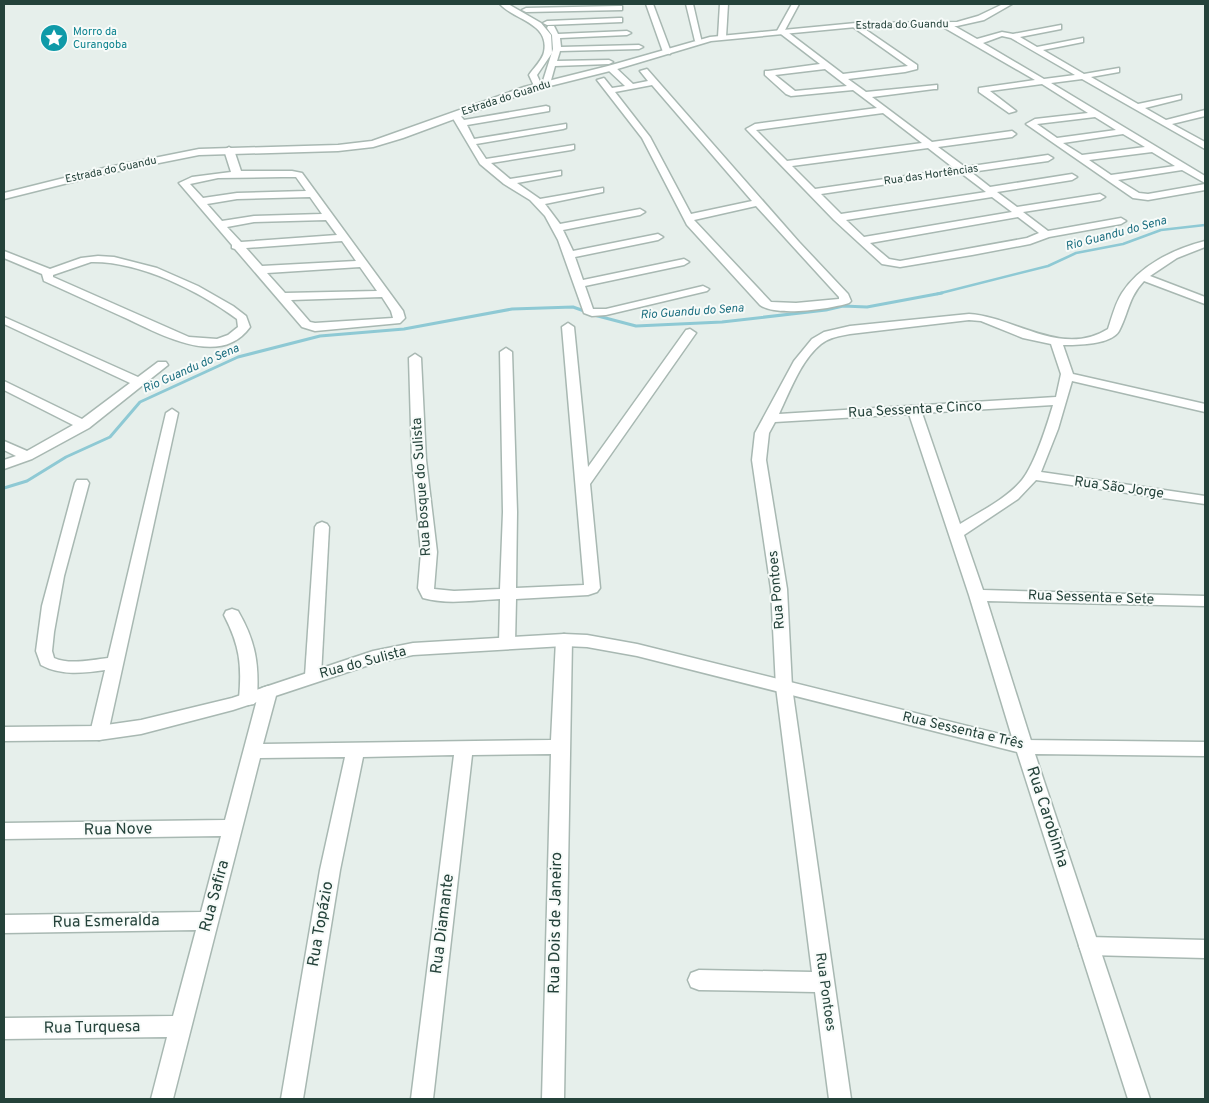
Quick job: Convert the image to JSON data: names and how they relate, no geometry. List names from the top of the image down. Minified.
{"streets":{"street":["Estrada do Guandu","Rua das Hortências","Rua Sessenta e Cinco","Rua Bosque do Sulista","Rua São Jorge","Rua Pontoes","Rua Sessenta e Sete","Rua do Sulista","Rua Sessenta e Três","Rua Carobinha","Rua Nove","Rua Safira","Rua Esmeralda","Rua Dois de Janeiro","Rua Topázio","Rua Diamante","Rua Turquesa"]},"crossings":[["Rua Sessenta e Cinco","Rua Pontoes"],["Rua Sessenta e Cinco","Rua Carobinha"],["Rua Pontoes","Rua do Sulista"],["Rua Pontoes","Rua Sessenta e Três"],["Rua Sessenta e Sete","Rua Carobinha"],["Rua do Sulista","Rua Sessenta e Três"],["Rua do Sulista","Rua Safira"],["Rua do Sulista","Rua Dois de Janeiro"],["Rua Sessenta e Três","Rua Carobinha"],["Rua Nove","Rua Safira"],["Rua Safira","Rua Esmeralda"],["Rua Safira","Rua Turquesa"]],"water":["Rio Guandu do Sena"],"places":{"place":["Morro da Curangoba"]}}
